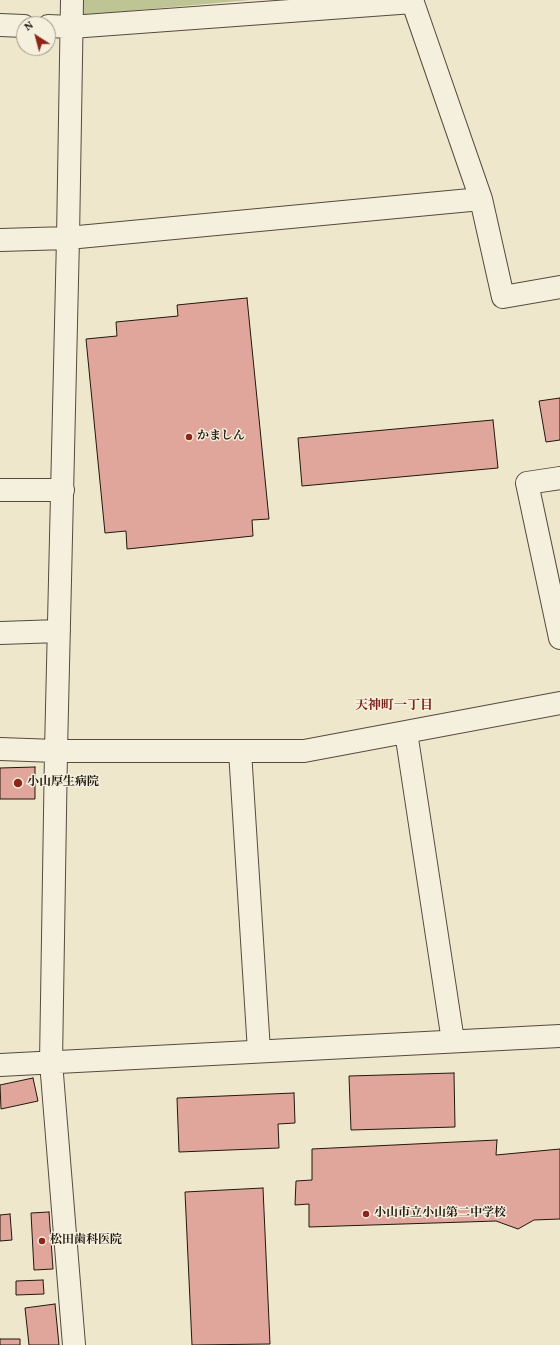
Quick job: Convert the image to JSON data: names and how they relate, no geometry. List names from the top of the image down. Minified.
{"districts":["天神町一丁目"],"places":["かましん","小山厚生病院","小山市立小山第二中学校","松田歯科医院"],"north":"top left"}
